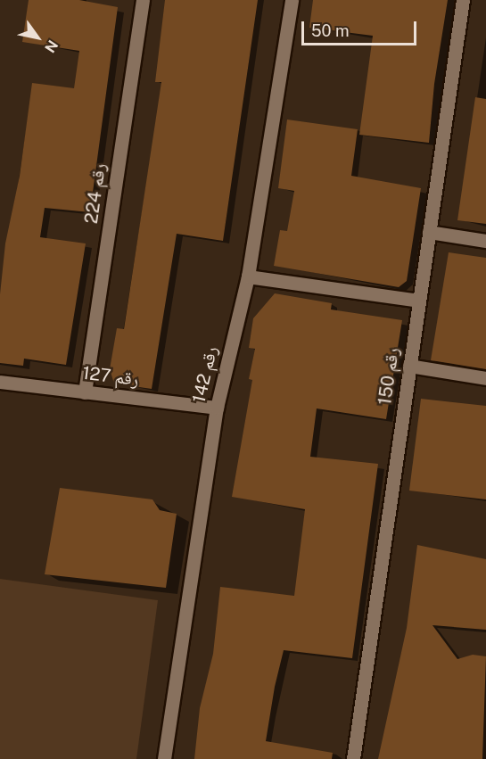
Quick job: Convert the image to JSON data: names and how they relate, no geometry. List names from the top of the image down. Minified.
{"streets":{"street":["رقم 224","رقم 142","رقم 127","رقم 150"]},"crossings":[["رقم 224","رقم 127"],["رقم 142","رقم 127"]],"scale_bar":"50 m","north":"bottom right"}
